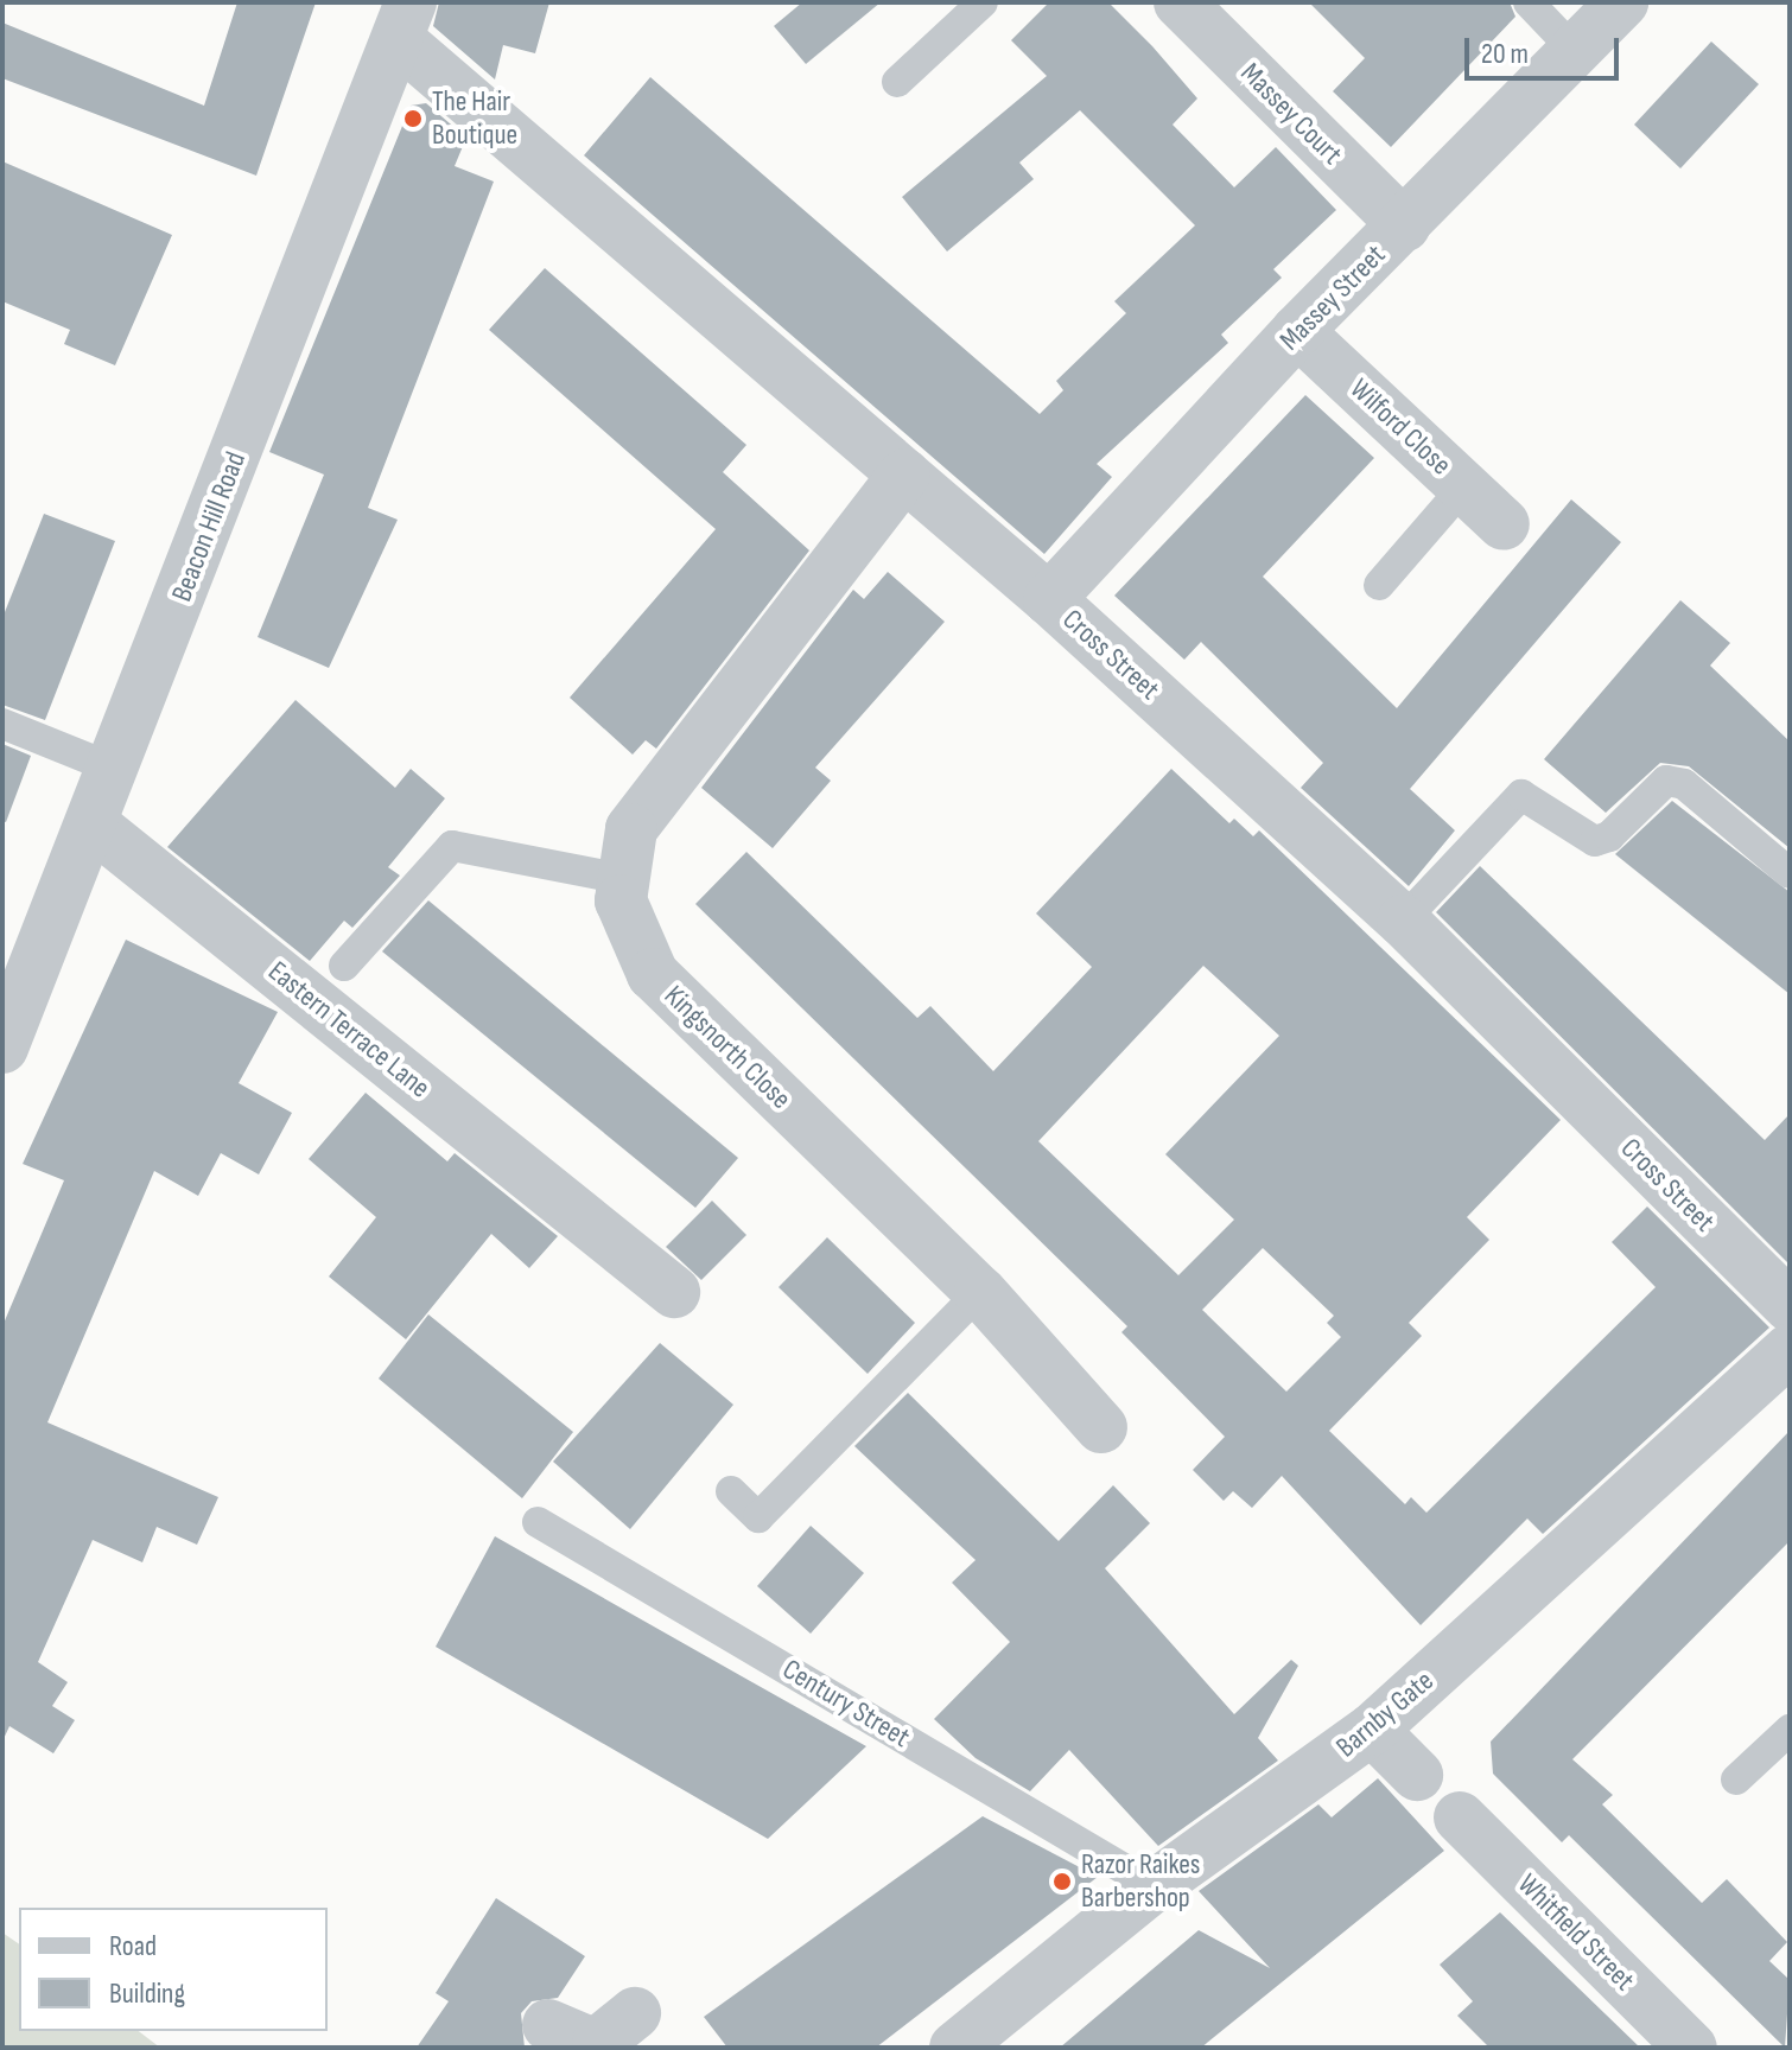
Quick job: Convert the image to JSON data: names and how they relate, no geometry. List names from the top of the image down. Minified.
{"streets":{"street":["Massey Court","Massey Street","Wilford Close","Beacon Hill Road","Cross Street","Eastern Terrace Lane","Kingsnorth Close","Barnby Gate","Whitfield Street"],"lane":["Century Street"]},"crossings":[["Massey Court","Massey Street"],["Massey Street","Wilford Close"],["Massey Street","Cross Street"],["Beacon Hill Road","Cross Street"],["Beacon Hill Road","Eastern Terrace Lane"],["Cross Street","Kingsnorth Close"],["Century Street","Barnby Gate"]],"places":["The Hair Boutique","Razor Raikes Barbershop"],"legend":["Road","Building"],"scale_bar":"20 m"}
